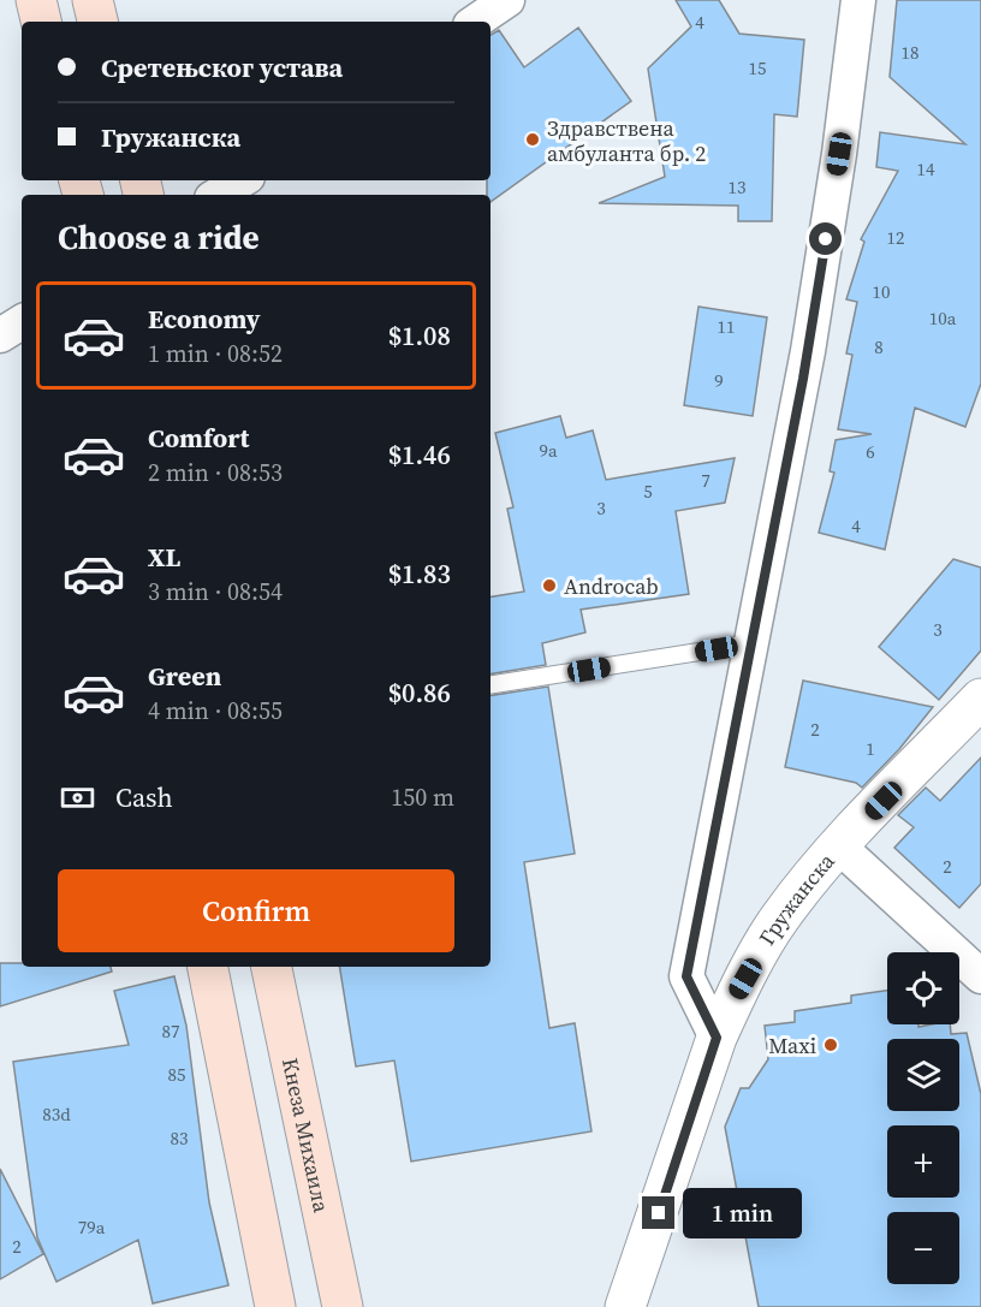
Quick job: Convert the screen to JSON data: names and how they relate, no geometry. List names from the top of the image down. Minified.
{"streets":{"main road":["Кнеза Михаила"],"street":["Гружанска"]},"places":["Здравствена амбуланта бр. 2","Androcab","Maxi"],"house_numbers":["4","18","15","14","13","12","10","10a","11","8","9","9a","6","7","5","3","4","3","2","1","2","87","85","83d","83","79a","2"],"page":{"banner":["Сретењског устава","Гружанска"],"heading":"Choose a ride","list":[{"name":"Economy","note":"1 min · 08:52","value":"$1.08"},{"name":"Comfort","note":"2 min · 08:53","value":"$1.46"},{"name":"XL","note":"3 min · 08:54","value":"$1.83"},{"name":"Green","note":"4 min · 08:55","value":"$0.86"}],"pay":["Cash","150 m"],"buttons":"Confirm","map_buttons":["+","−"],"bubble":"1 min"}}
